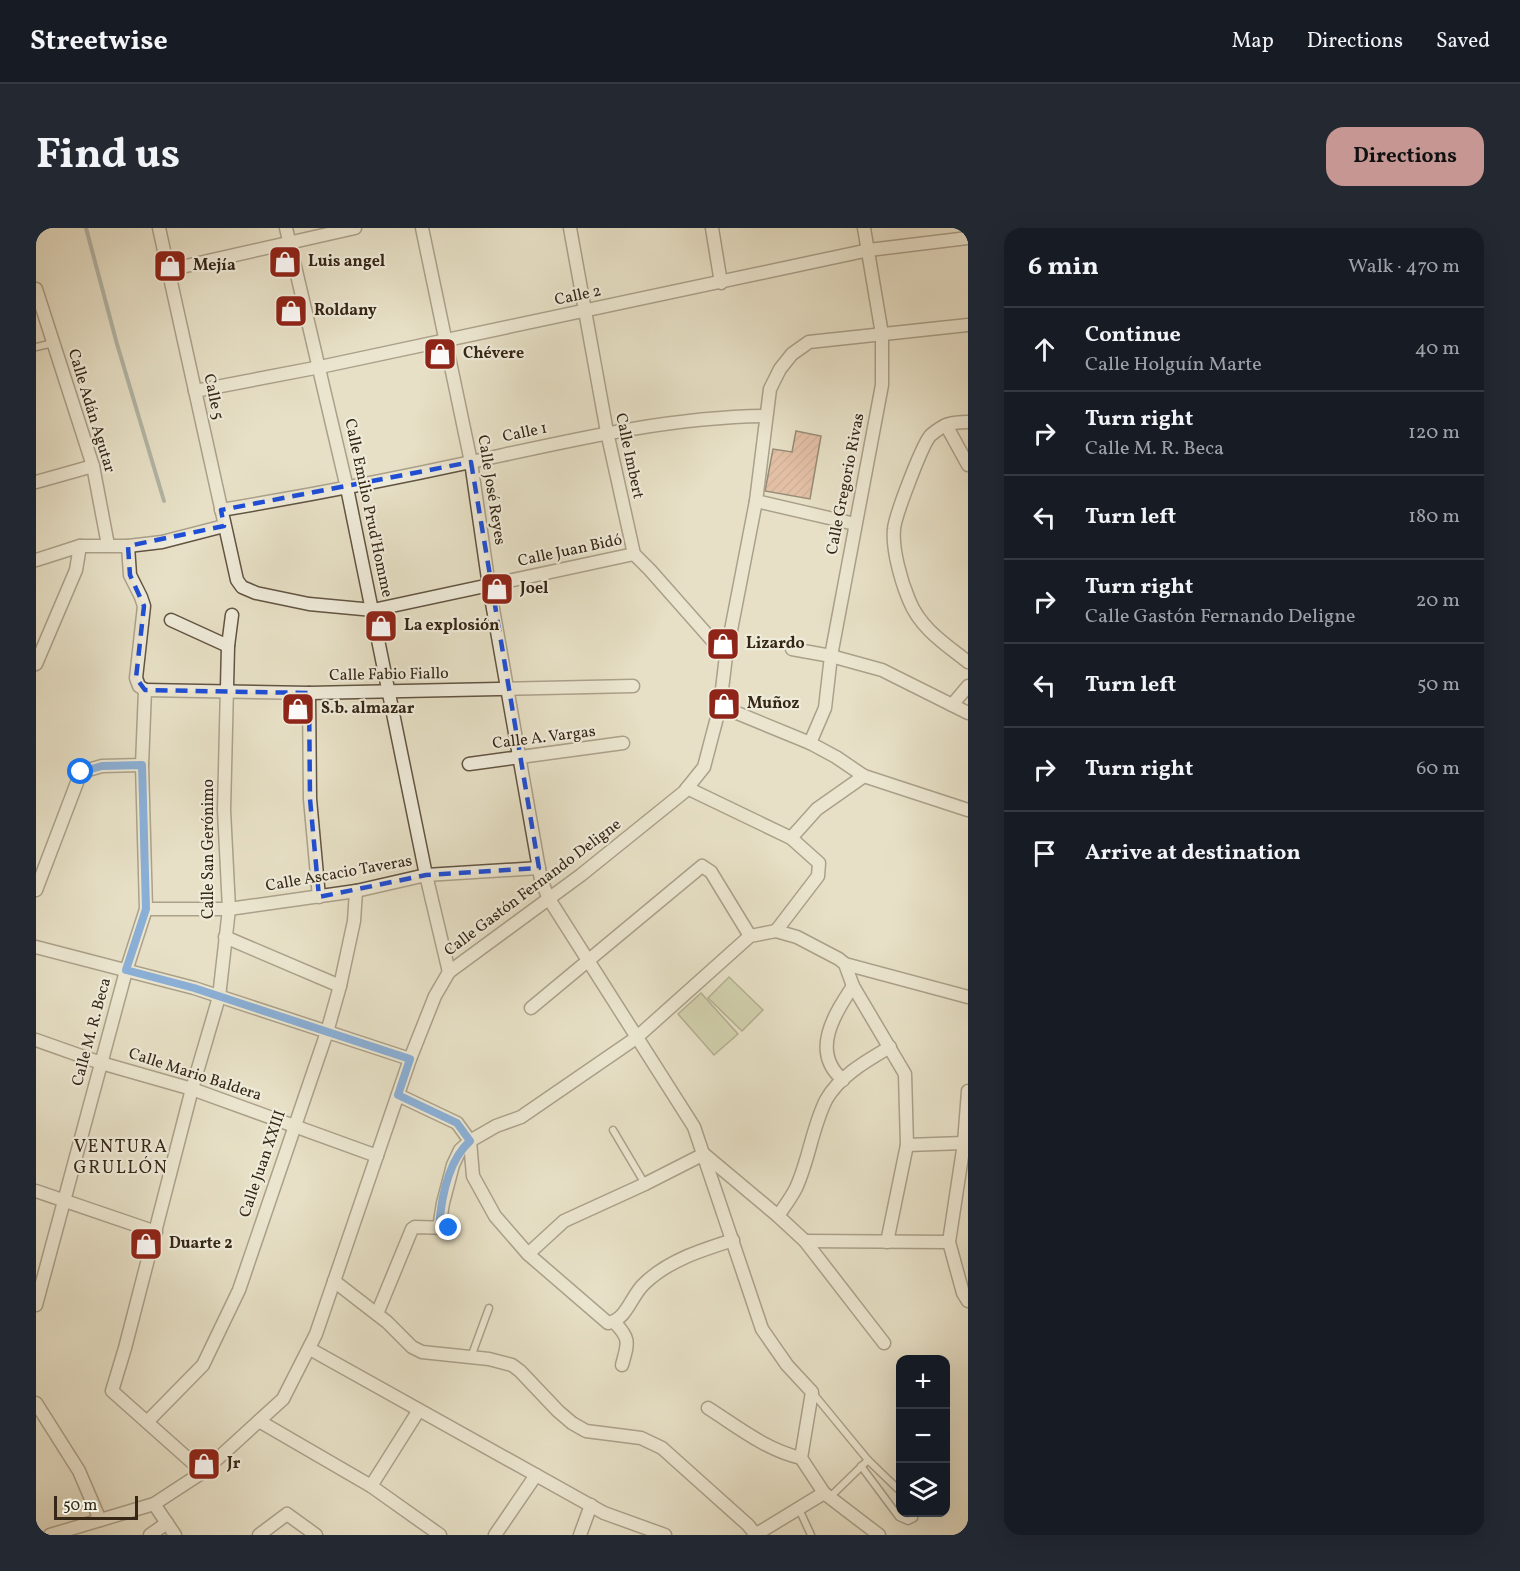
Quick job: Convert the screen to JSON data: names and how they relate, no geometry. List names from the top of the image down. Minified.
{"streets":{"street":["Calle 2","Calle 5","Calle Adán Agutar","Calle 1","Calle Imbert","Calle Gregorio Rivas","Calle José Reyes","Calle Emilio Prud'Homme","Calle Juan Bidó","Calle Fabio Fiallo","Calle A. Vargas","Calle San Gerónimo","Calle Ascacio Taveras","Calle Gastón Fernando Deligne","Calle M. R. Beca","Calle Mario Baldera","Calle Juan XXIII"]},"crossings":[["Calle 2","Calle 5"],["Calle 2","Calle Imbert"],["Calle 2","Calle Gregorio Rivas"],["Calle 2","Calle José Reyes"],["Calle 2","Calle Emilio Prud'Homme"],["Calle 5","Calle 1"],["Calle 5","Calle Juan Bidó"],["Calle 1","Calle Imbert"],["Calle 1","Calle José Reyes"],["Calle 1","Calle Emilio Prud'Homme"],["Calle 1","Calle Gastón Fernando Deligne"],["Calle Imbert","Calle Juan Bidó"],["Calle Gregorio Rivas","Calle Gastón Fernando Deligne"],["Calle José Reyes","Calle Juan Bidó"],["Calle José Reyes","Calle Fabio Fiallo"],["Calle José Reyes","Calle A. Vargas"],["Calle José Reyes","Calle Ascacio Taveras"],["Calle José Reyes","Calle Gastón Fernando Deligne"],["Calle Emilio Prud'Homme","Calle Juan Bidó"],["Calle Emilio Prud'Homme","Calle Fabio Fiallo"],["Calle Emilio Prud'Homme","Calle Ascacio Taveras"],["Calle Emilio Prud'Homme","Calle Gastón Fernando Deligne"],["Calle Fabio Fiallo","Calle San Gerónimo"],["Calle Fabio Fiallo","Calle M. R. Beca"],["Calle San Gerónimo","Calle Ascacio Taveras"],["Calle San Gerónimo","Calle Mario Baldera"],["Calle San Gerónimo","Calle Juan XXIII"],["Calle Ascacio Taveras","Calle M. R. Beca"],["Calle Ascacio Taveras","Calle Juan XXIII"],["Calle Gastón Fernando Deligne","Calle Mario Baldera"],["Calle M. R. Beca","Calle Mario Baldera"],["Calle Mario Baldera","Calle Juan XXIII"]],"districts":["VENTURA GRULLÓN"],"places":{"shop":["Luis angel","Mejía","Roldany","Chévere","Joel","La explosión","Lizardo","Muñoz","S.b. almazar","Duarte 2","Jr"]},"scale_bar":"50 m","page":{"header":"Streetwise","nav":["Map","Directions","Saved"],"title":"Find us","buttons":"Directions","heading":["6 min","Walk · 470 m"],"list":[["Continue","Calle Holguín Marte","40 m"],["Turn right","Calle M. R. Beca","120 m"],["Turn left","180 m"],["Turn right","Calle Gastón Fernando Deligne","20 m"],["Turn left","50 m"],["Turn right","60 m"],"Arrive at destination"],"map_buttons":["+","−"],"scale":"50 m"}}
